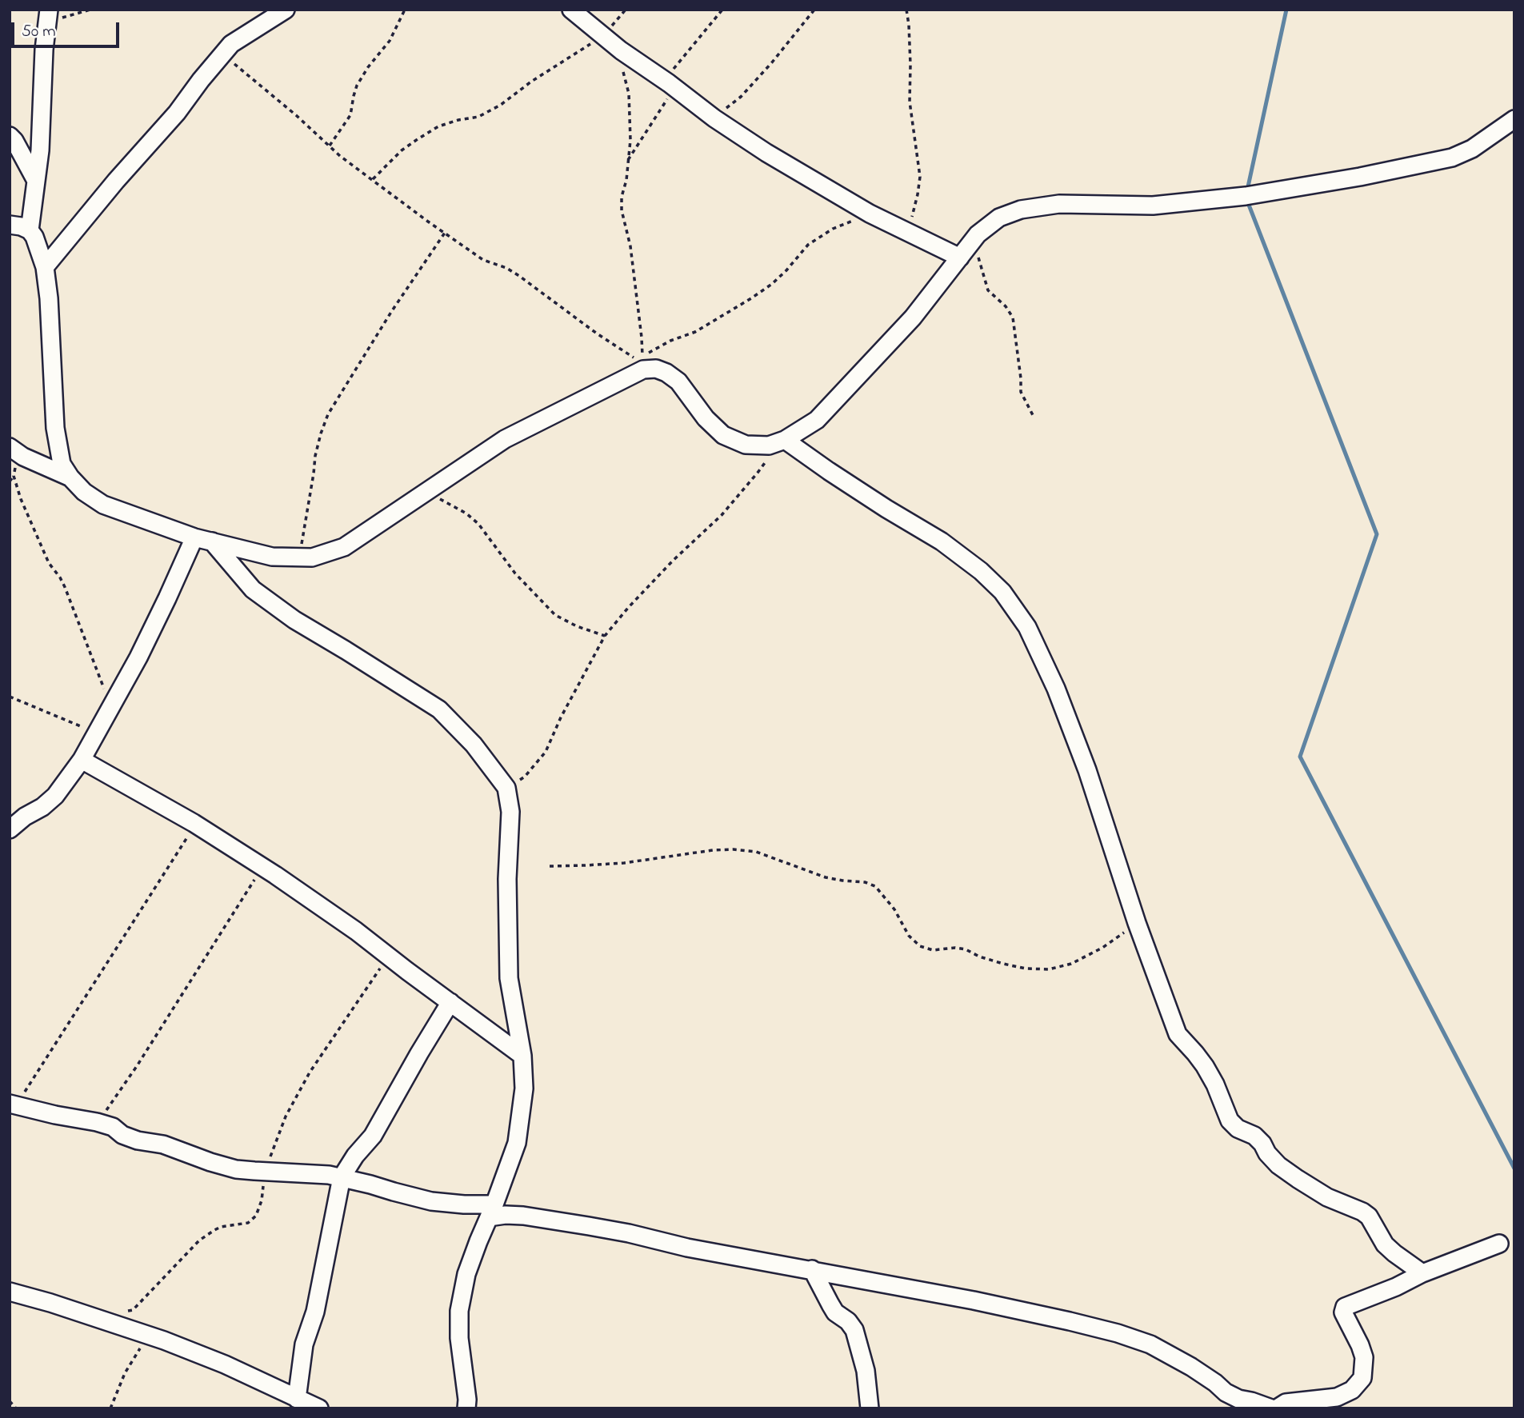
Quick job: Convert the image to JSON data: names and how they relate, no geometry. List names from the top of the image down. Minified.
{"scale_bar":"50 m"}
